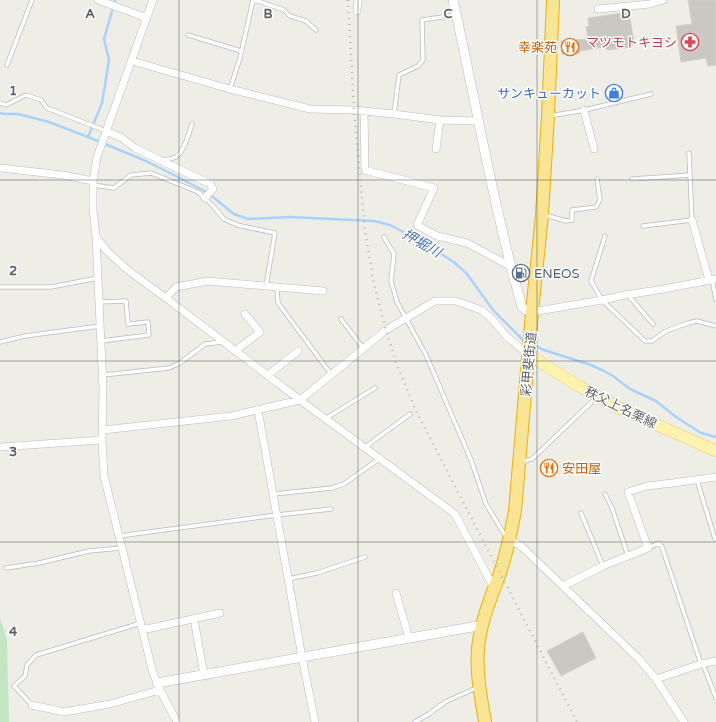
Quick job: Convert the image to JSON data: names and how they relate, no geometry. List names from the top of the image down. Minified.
{"streets":{"highway":["彩甲斐街道"],"main road":["秩父上名栗線"]},"crossings":[["彩甲斐街道","秩父上名栗線"]],"water":["押堀川"],"places":{"pharmacy":["マツモトキヨシ"],"restaurant":["幸楽苑","安田屋"],"shop":["サンキューカット"],"fuel station":["ENEOS"]},"grid":{"columns":["A","B","C","D"],"rows":["1","2","3","4"]}}
